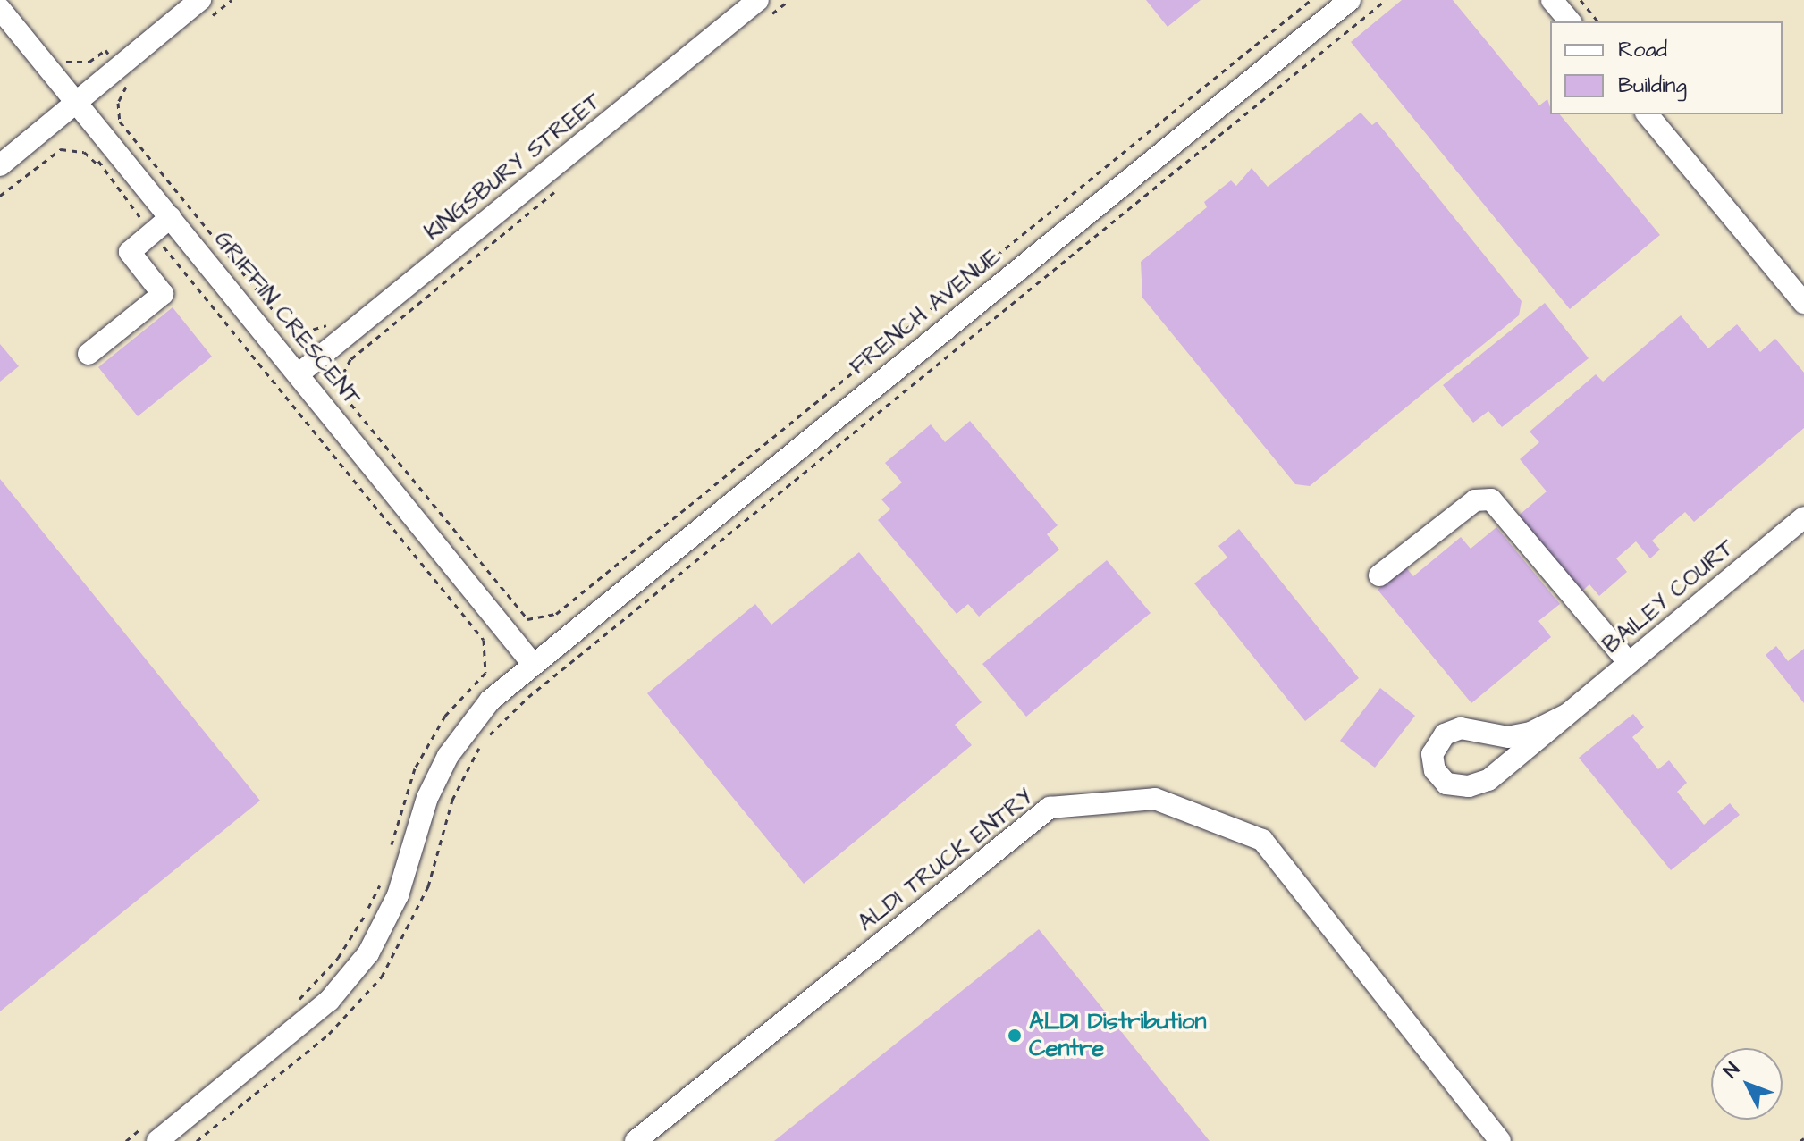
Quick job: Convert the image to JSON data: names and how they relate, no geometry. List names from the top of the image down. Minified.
{"streets":{"street":["KINGSBURY STREET","FRENCH AVENUE","GRIFFIN CRESCENT","BAILEY COURT","ALDI TRUCK ENTRY"]},"crossings":[["KINGSBURY STREET","GRIFFIN CRESCENT"],["FRENCH AVENUE","GRIFFIN CRESCENT"]],"places":["ALDI Distribution Centre"],"legend":["Road","Building"],"north":"top left"}
